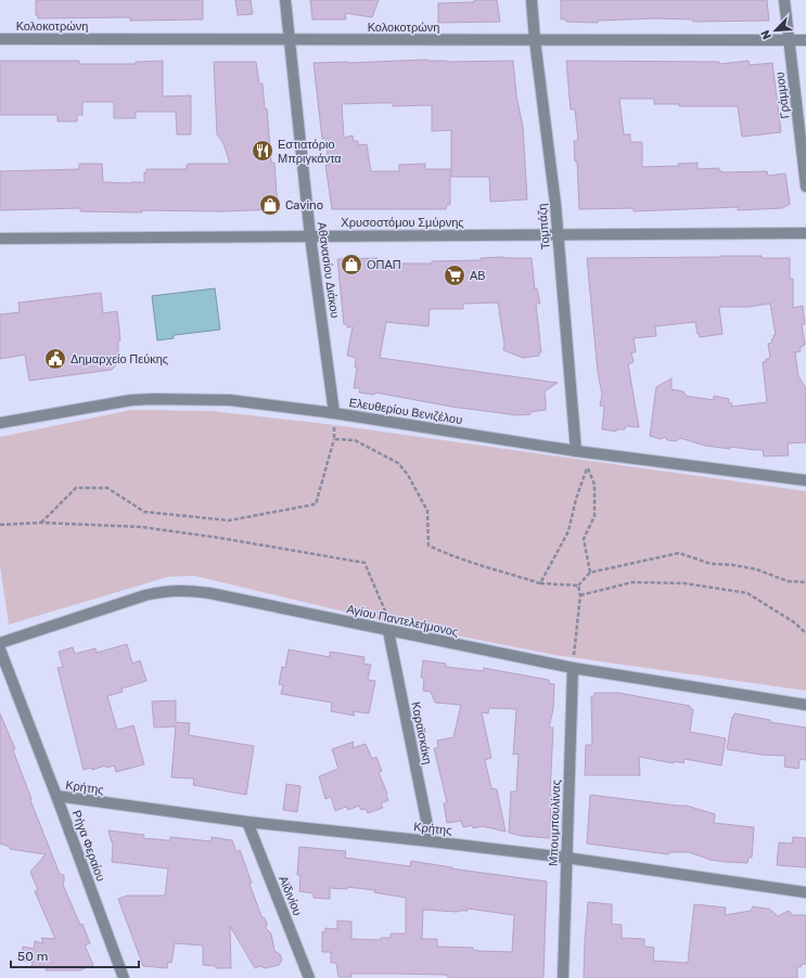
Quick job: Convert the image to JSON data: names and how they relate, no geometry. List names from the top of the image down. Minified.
{"streets":{"street":["Κολοκοτρώνη","Γράμμου","Χρυσοστόμου Σμύρνης","Τομπάζη","Αθανασίου Διάκου","Ελευθερίου Βενιζέλου","Αγίου Παντελεήμονος","Καραϊσκάκη","Κρήτης","Μπουμπουλίνας","Ρήγα Φεραίου","Αϊδινίου"]},"crossings":[["Κολοκοτρώνη","Γράμμου"],["Κολοκοτρώνη","Τομπάζη"],["Κολοκοτρώνη","Αθανασίου Διάκου"],["Χρυσοστόμου Σμύρνης","Τομπάζη"],["Χρυσοστόμου Σμύρνης","Αθανασίου Διάκου"],["Τομπάζη","Ελευθερίου Βενιζέλου"],["Αθανασίου Διάκου","Ελευθερίου Βενιζέλου"],["Αγίου Παντελεήμονος","Καραϊσκάκη"],["Αγίου Παντελεήμονος","Μπουμπουλίνας"],["Καραϊσκάκη","Κρήτης"],["Κρήτης","Μπουμπουλίνας"],["Κρήτης","Ρήγα Φεραίου"],["Κρήτης","Αϊδινίου"]],"places":{"restaurant":["Εστιατόριο Μπριγκάντα"],"shop":["Cavino","ΟΠΑΠ"],"supermarket":["ΑΒ"],"public building":["Δημαρχείο Πεύκης"]},"scale_bar":"50 m","north":"bottom left"}
